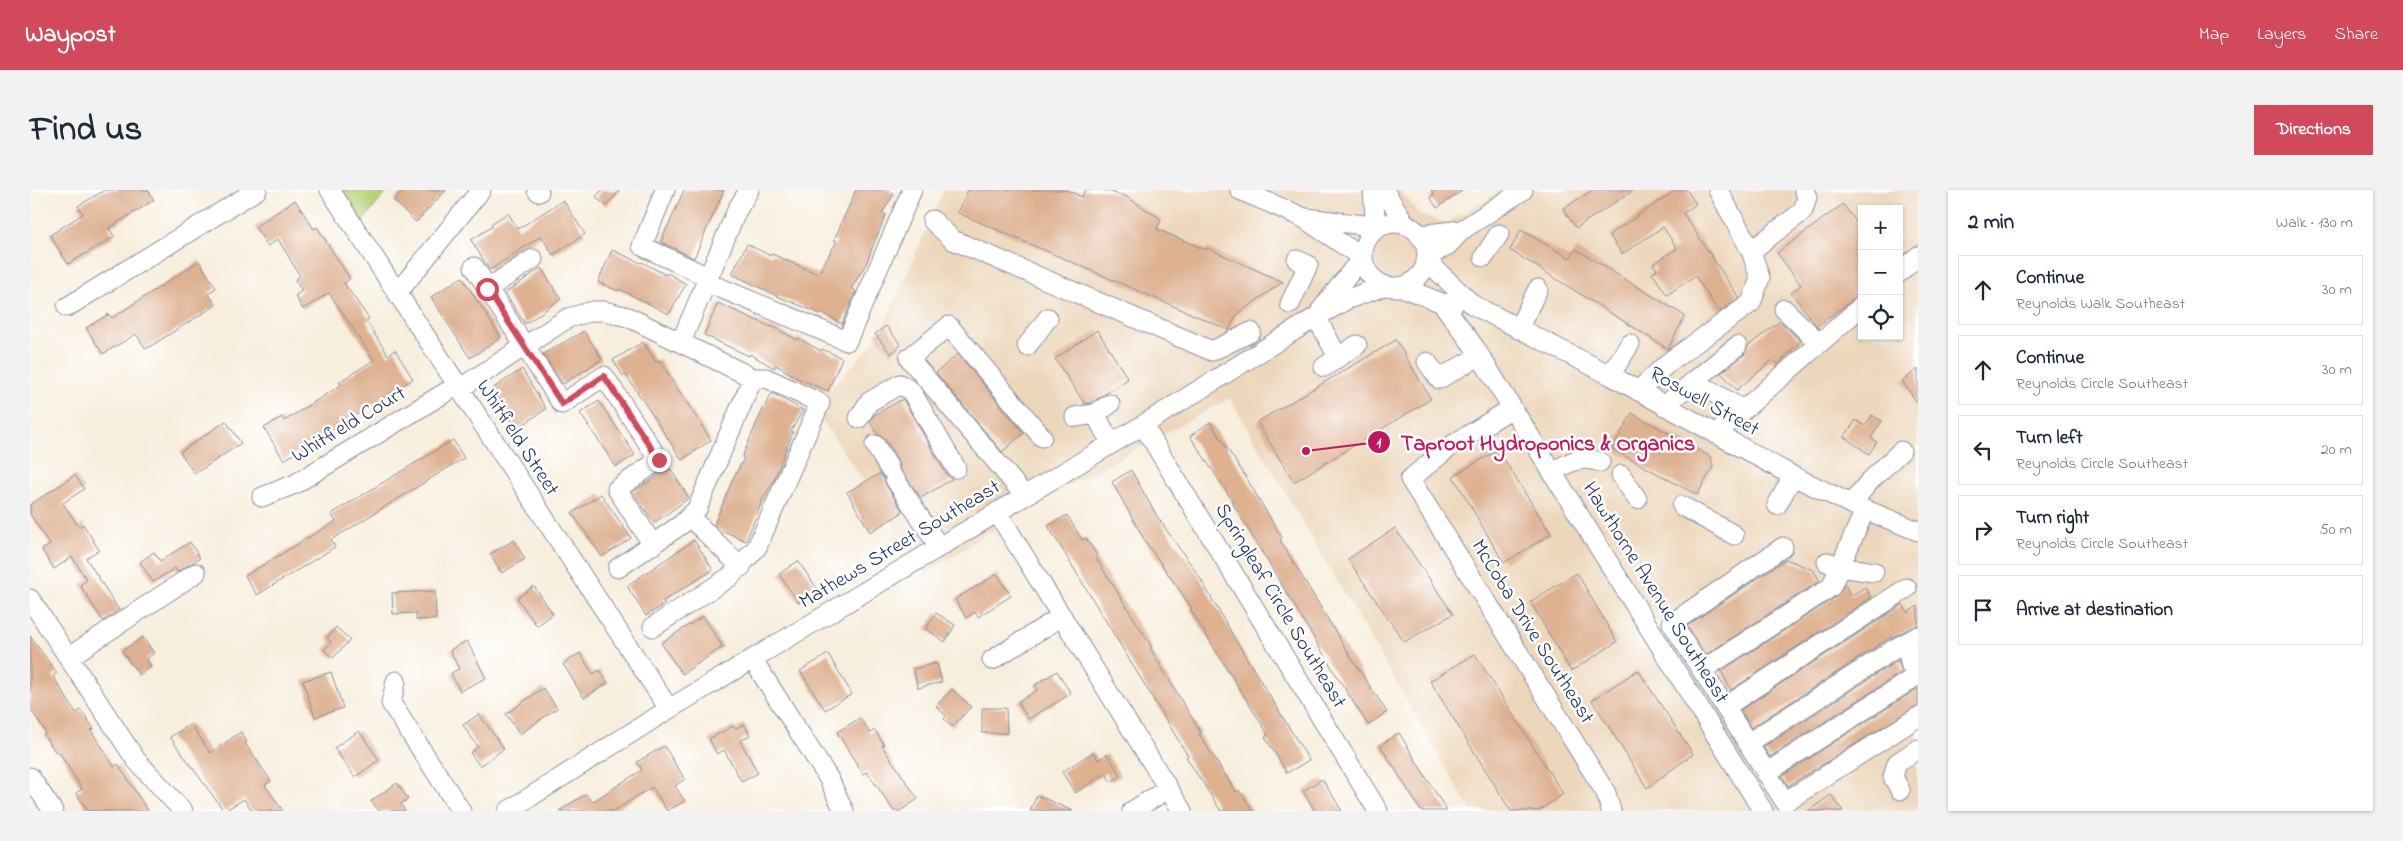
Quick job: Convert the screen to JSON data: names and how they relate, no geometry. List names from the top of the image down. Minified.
{"streets":{"street":["Roswell Street","Whitfield Court","Whitfield Street","Mathews Street Southeast","Hawthorne Avenue Southeast","Springleaf Circle Southeast","McCoba Drive Southeast"]},"crossings":[["Roswell Street","Mathews Street Southeast"],["Roswell Street","Hawthorne Avenue Southeast"],["Whitfield Court","Whitfield Street"],["Whitfield Street","Mathews Street Southeast"],["Mathews Street Southeast","Springleaf Circle Southeast"],["Hawthorne Avenue Southeast","McCoba Drive Southeast"]],"places":["Taproot Hydroponics & Organics"],"page":{"header":"Waypost","nav":["Map","Layers","Share"],"title":"Find us","buttons":"Directions","heading":["2 min","Walk · 130 m"],"map_buttons":["+","−"],"list":[["Continue","Reynolds Walk Southeast","30 m"],["Continue","Reynolds Circle Southeast","30 m"],["Turn left","Reynolds Circle Southeast","20 m"],["Turn right","Reynolds Circle Southeast","50 m"],"Arrive at destination"]}}
